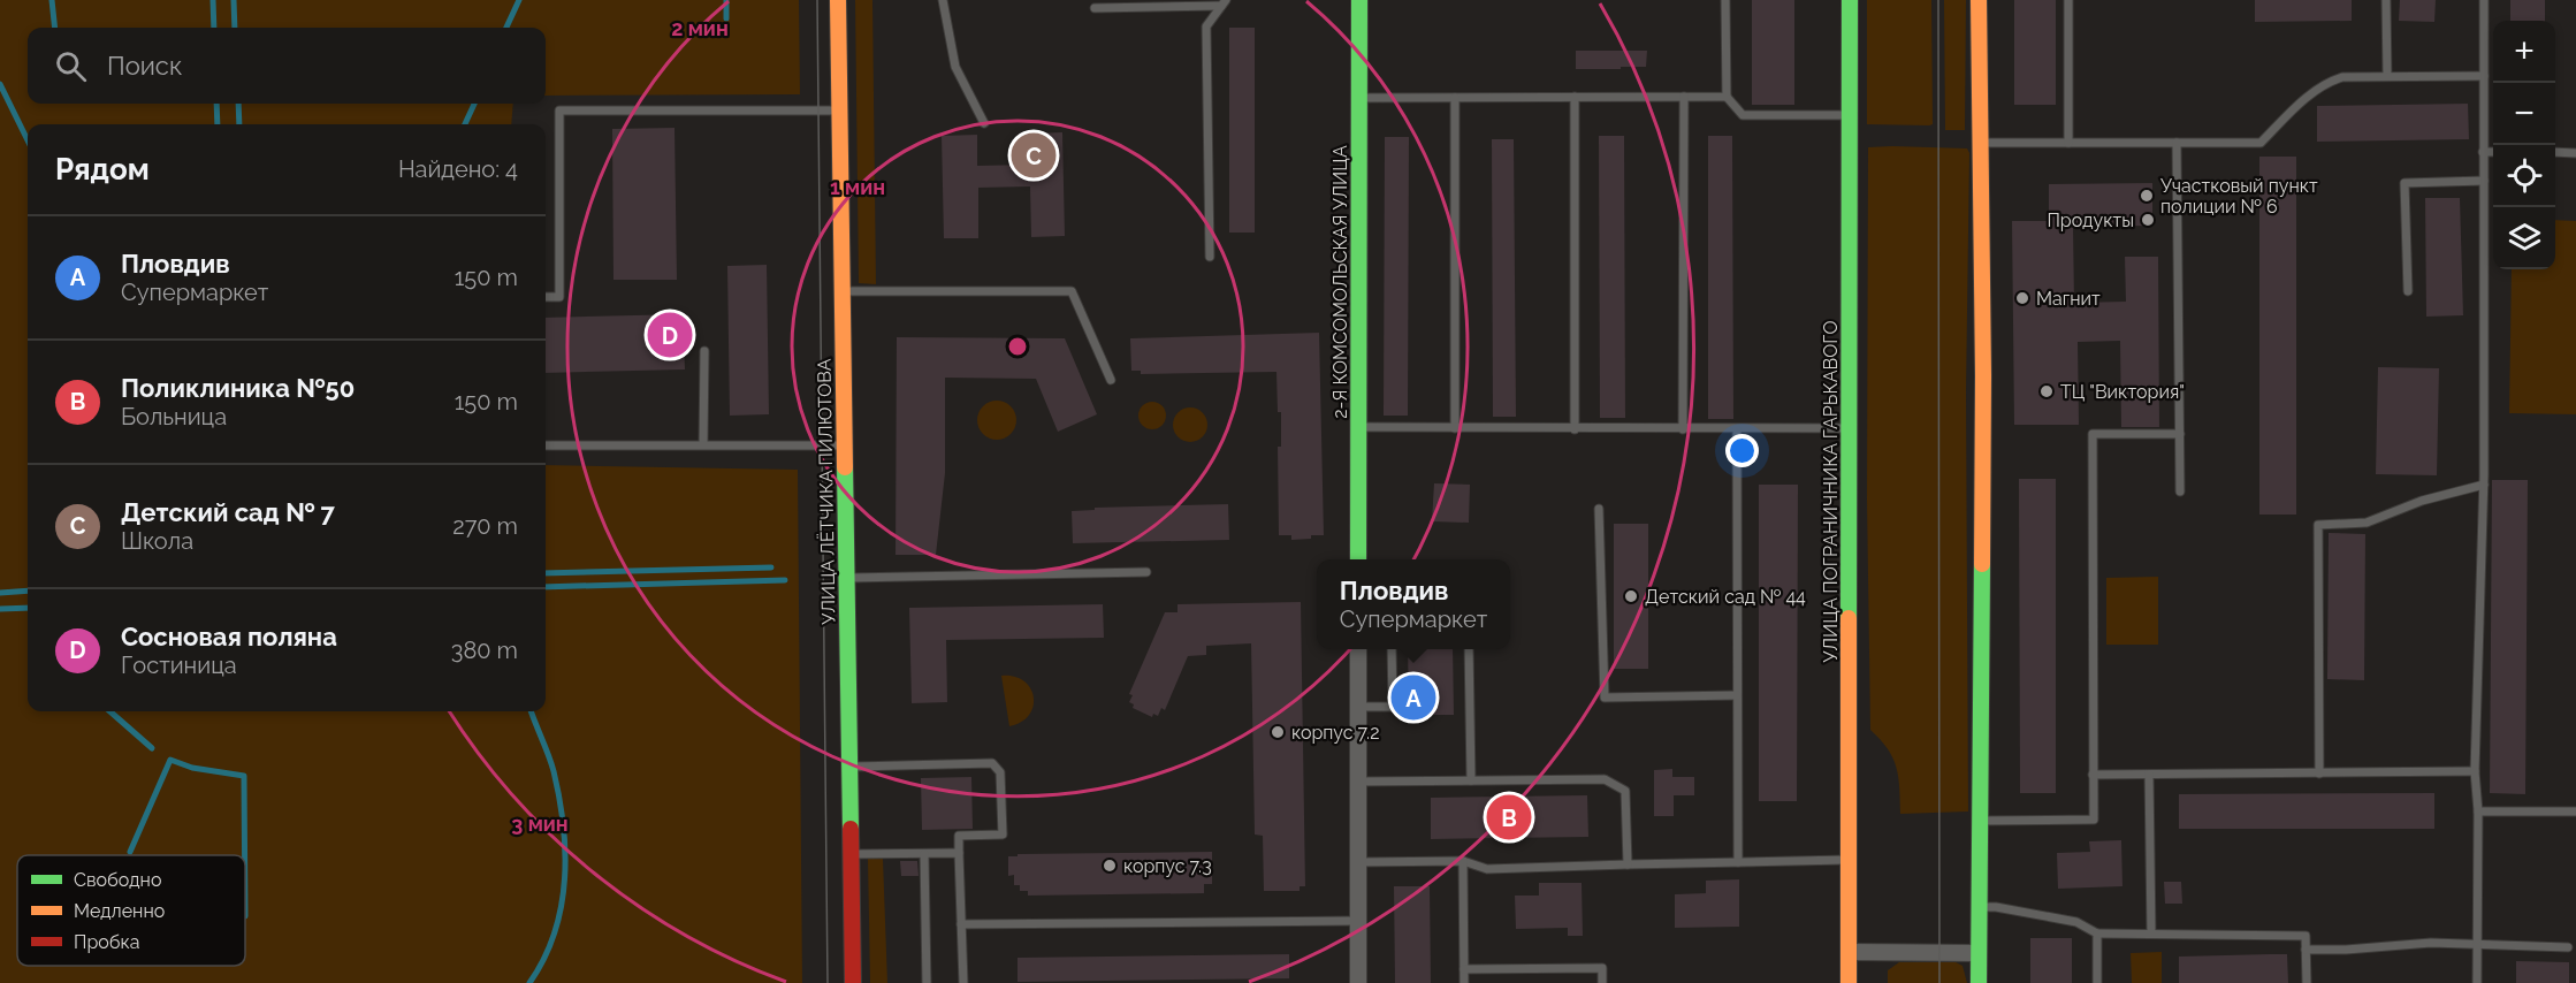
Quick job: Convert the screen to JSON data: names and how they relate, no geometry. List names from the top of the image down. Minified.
{"streets":{"street":["2-Я КОМСОМОЛЬСКАЯ УЛИЦА","УЛИЦА ЛЁТЧИКА ПИЛЮТОВА","УЛИЦА ПОГРАНИЧНИКА ГАРЬКАВОГО"]},"places":["Участковый пункт полиции № 6","Продукты","Магнит","ТЦ \"Виктория\"","Детский сад № 44","корпус 7.2","корпус 7.3"],"legend":["Свободно","Медленно","Пробка"],"page":{"map_buttons":["+","−"],"search":"Поиск","heading":["Рядом","Найдено: 4"],"pins":["C","D","A","B"],"list":[{"mark":"A","name":"Пловдив","note":"Супермаркет","value":"150 m"},{"mark":"B","name":"Поликлиника №50","note":"Больница","value":"150 m"},{"mark":"C","name":"Детский сад № 7","note":"Школа","value":"270 m"},{"mark":"D","name":"Сосновая поляна","note":"Гостиница","value":"380 m"}],"popup":["Пловдив","Супермаркет"]},"rings":["2 мин","1 мин","3 мин"]}
